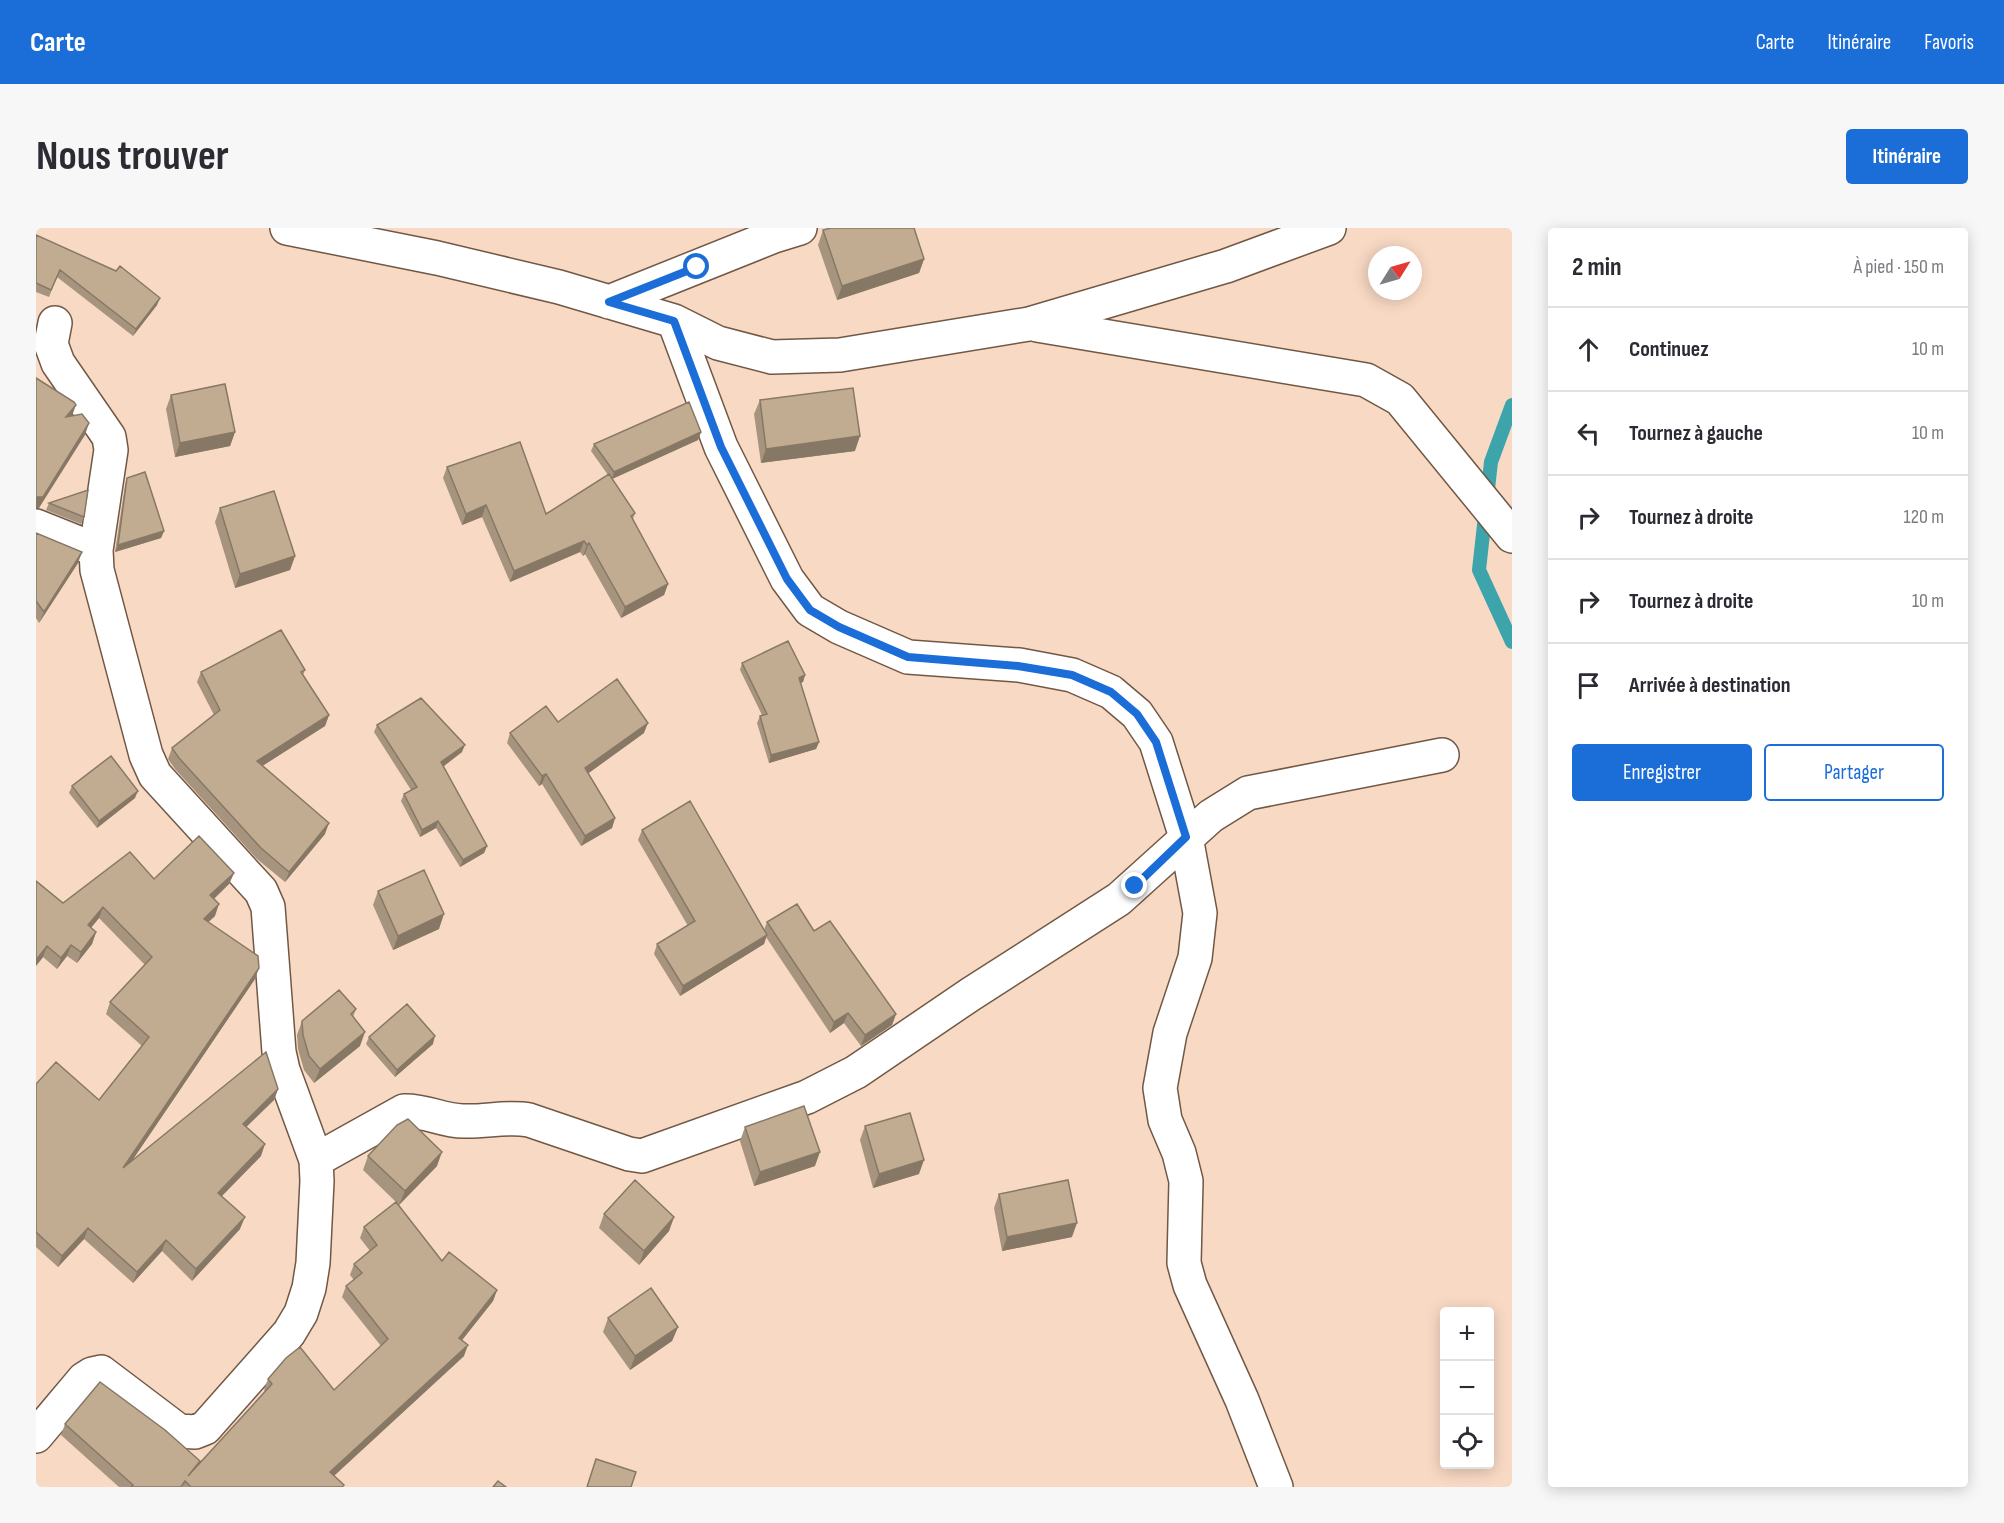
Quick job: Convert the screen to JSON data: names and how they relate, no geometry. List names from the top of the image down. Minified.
{"north":"top right","page":{"header":"Carte","nav":["Carte","Itinéraire","Favoris"],"buttons":["Itinéraire",["Enregistrer","Partager"]],"title":"Nous trouver","heading":["2 min","À pied · 150 m"],"list":[["Continuez","10 m"],["Tournez à gauche","10 m"],["Tournez à droite","120 m"],["Tournez à droite","10 m"],"Arrivée à destination"],"map_buttons":["+","−"]}}
